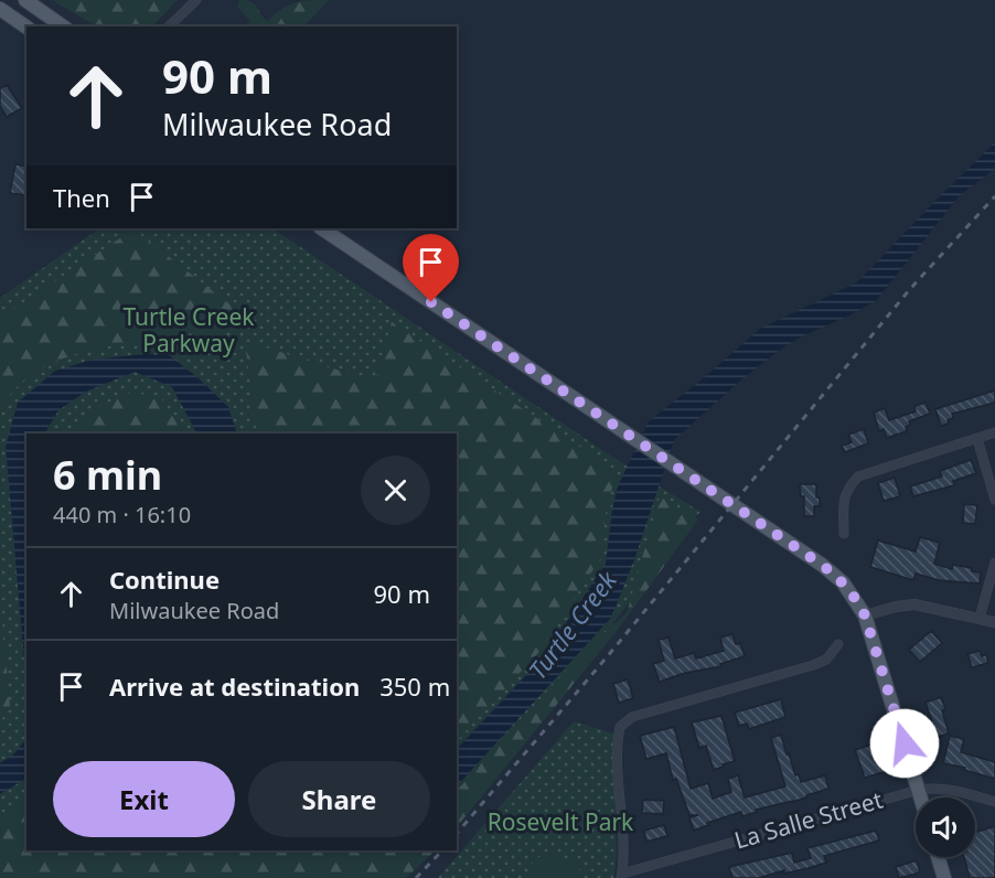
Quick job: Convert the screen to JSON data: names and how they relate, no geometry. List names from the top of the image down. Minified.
{"streets":{"street":["La Salle Street"]},"water":["Turtle Creek"],"parks":["Turtle Creek Parkway","Rosevelt Park"],"page":{"turn":["90 m","Milwaukee Road"],"then":"Then","heading":["6 min","440 m · 16:10"],"list":[{"name":"Continue","note":"Milwaukee Road","value":"90 m"},{"name":"Arrive at destination","value":"350 m"}],"buttons":["Exit","Share"]}}
